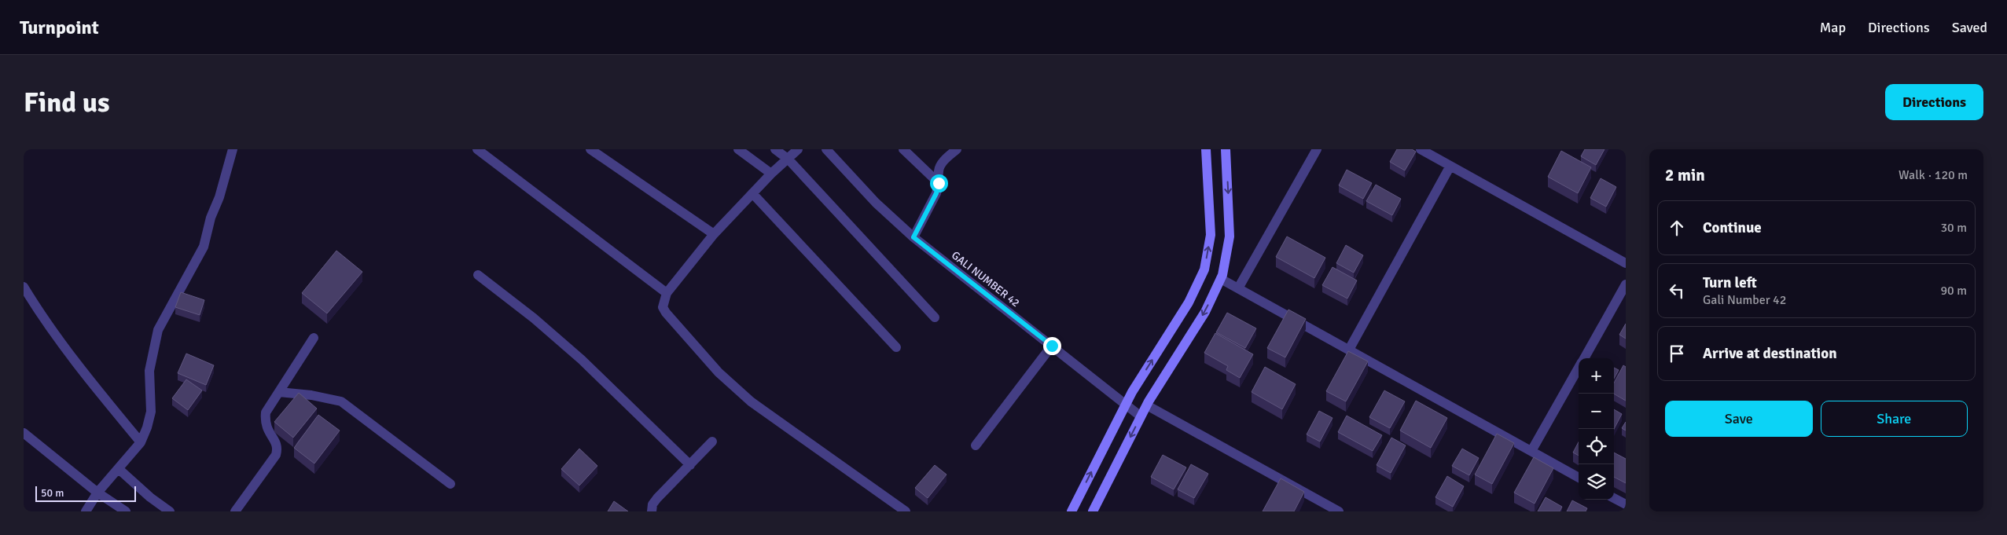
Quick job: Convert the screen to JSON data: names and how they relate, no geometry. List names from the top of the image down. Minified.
{"streets":{"street":["GALI NUMBER 42"]},"scale_bar":"50 m","page":{"header":"Turnpoint","nav":["Map","Directions","Saved"],"buttons":["Directions",["Save","Share"]],"title":"Find us","heading":["2 min","Walk · 120 m"],"list":[["Continue","30 m"],["Turn left","Gali Number 42","90 m"],"Arrive at destination"],"map_buttons":["+","−"],"scale":"50 m"}}
